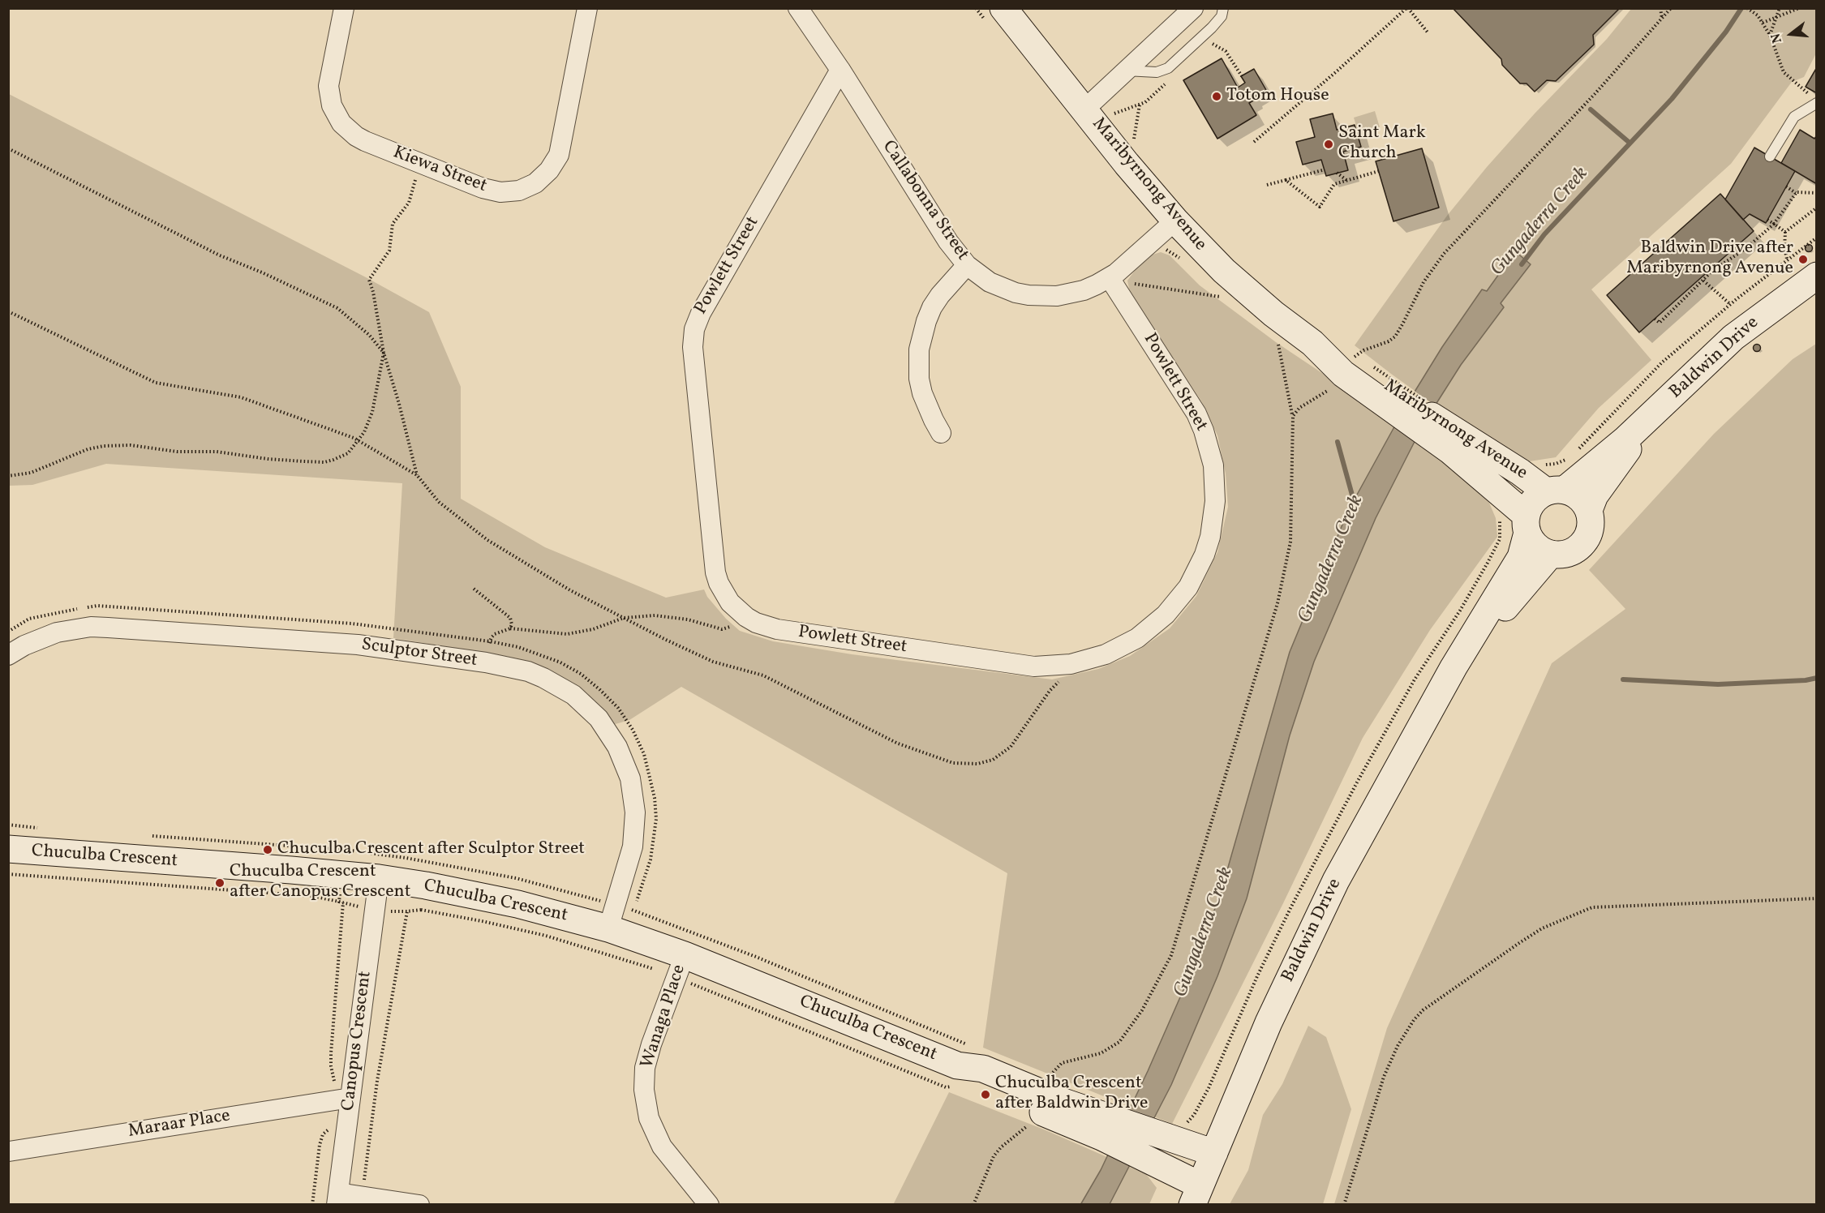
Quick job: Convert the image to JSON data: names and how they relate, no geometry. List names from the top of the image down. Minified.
{"streets":{"street":["Kiewa Street","Maribyrnong Avenue","Callabonna Street","Powlett Street","Baldwin Drive","Sculptor Street","Chuculba Crescent","Wanaga Place","Canopus Crescent","Maraar Place"]},"crossings":[["Maribyrnong Avenue","Callabonna Street"],["Maribyrnong Avenue","Baldwin Drive"],["Callabonna Street","Powlett Street"],["Baldwin Drive","Chuculba Crescent"],["Sculptor Street","Chuculba Crescent"],["Chuculba Crescent","Wanaga Place"],["Chuculba Crescent","Canopus Crescent"],["Canopus Crescent","Maraar Place"]],"water":["Gungaderra Creek"],"places":["Totom House","Saint Mark Church","Baldwin Drive after Maribyrnong Avenue","Chuculba Crescent after Sculptor Street","Chuculba Crescent after Canopus Crescent","Chuculba Crescent after Baldwin Drive"],"north":"left"}
